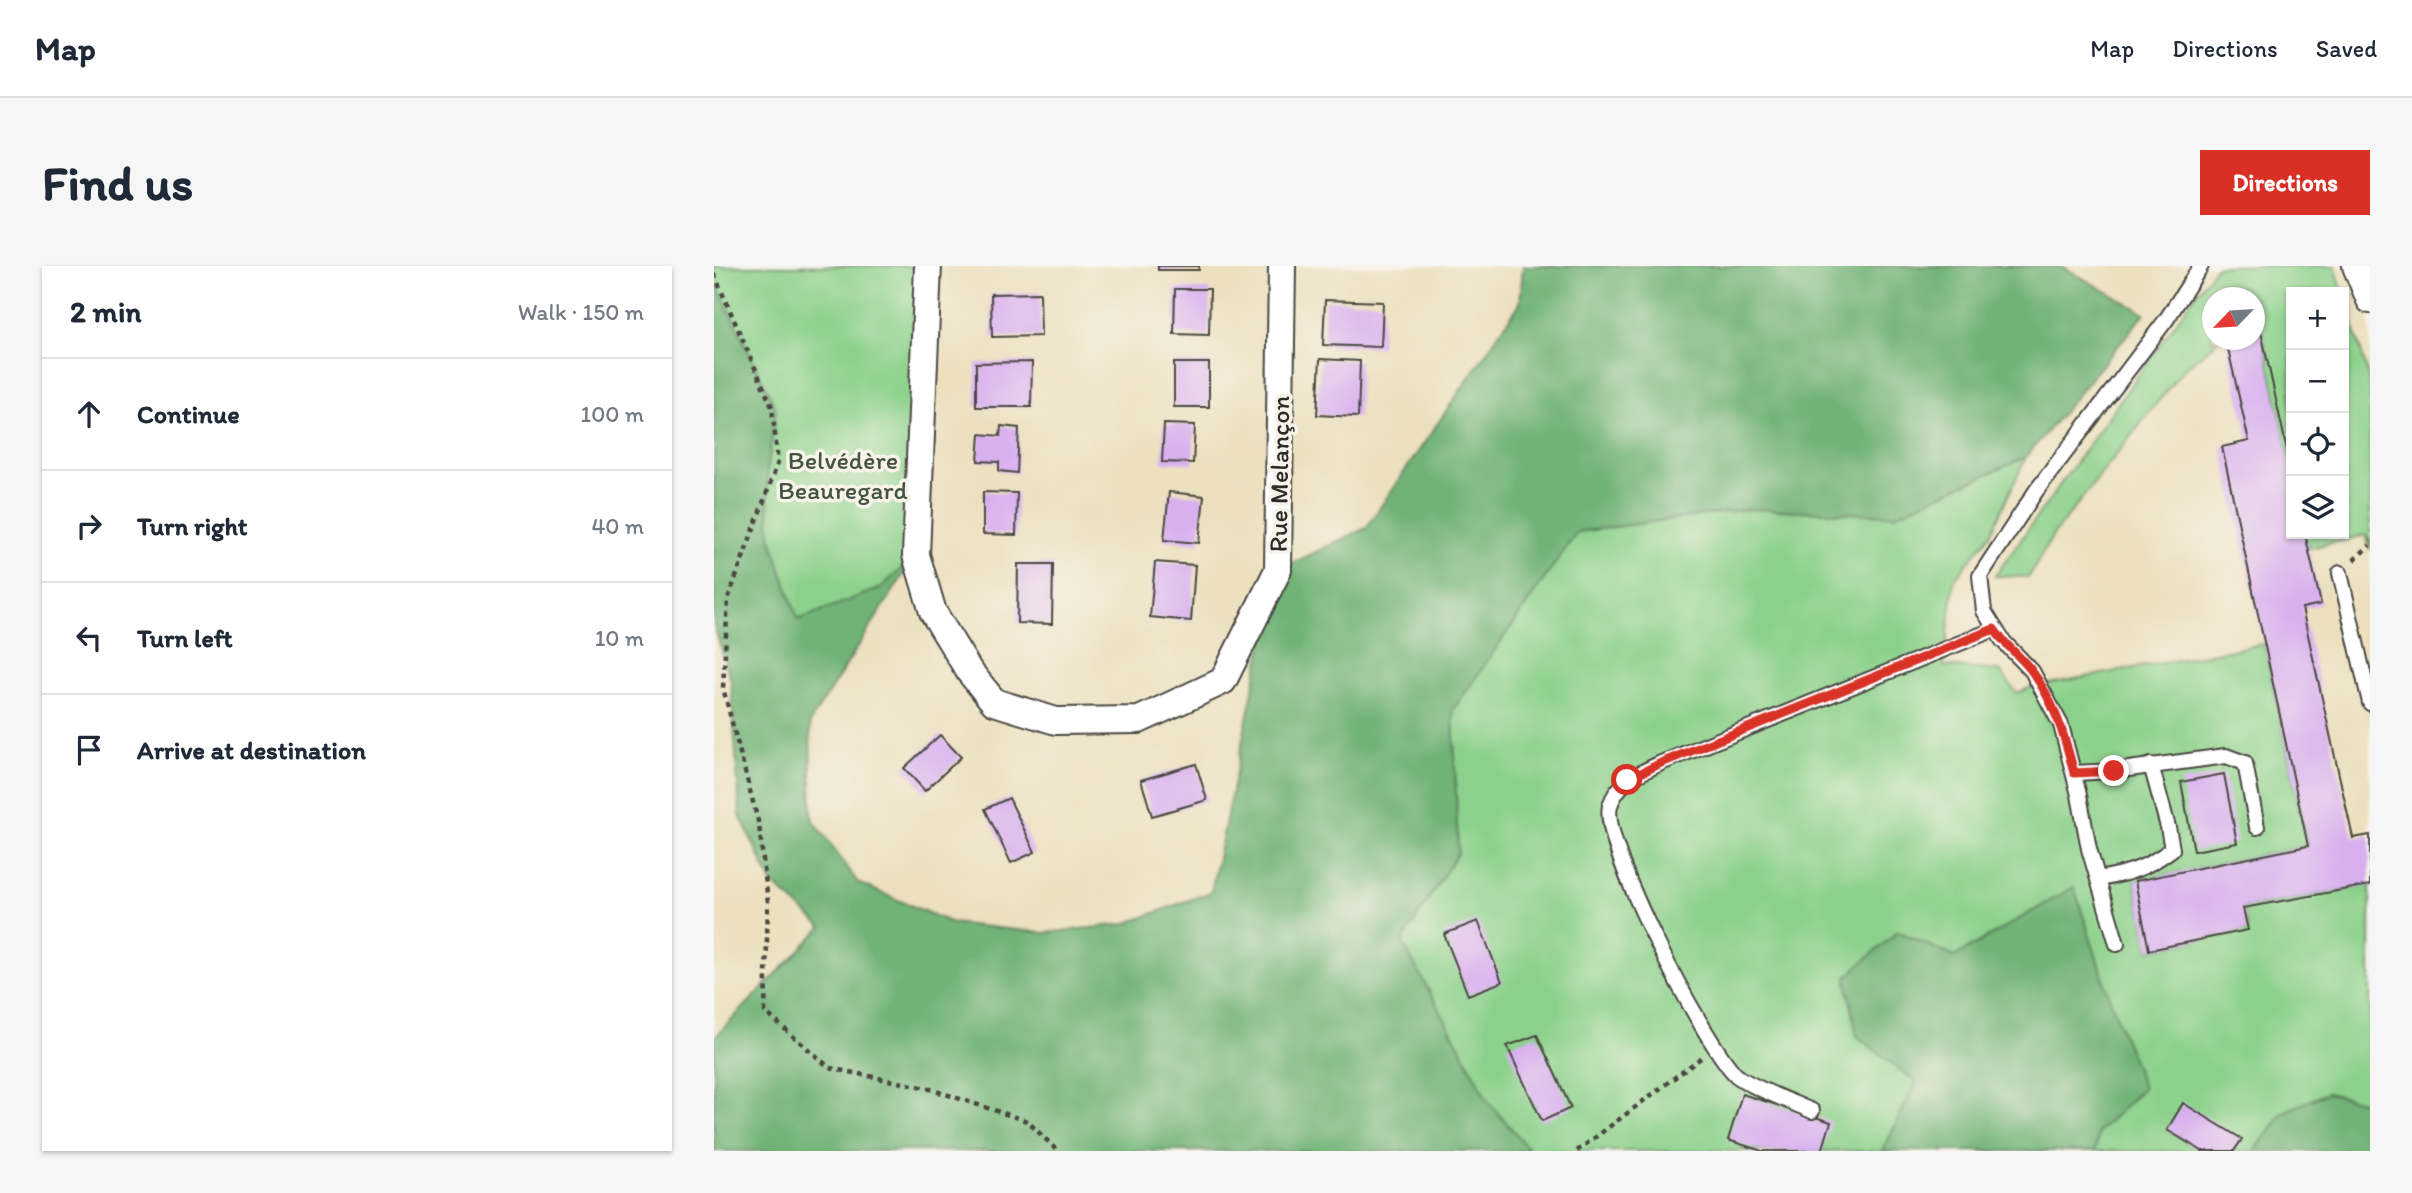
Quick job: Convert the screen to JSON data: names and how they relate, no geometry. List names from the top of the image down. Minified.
{"streets":{"street":["Rue Melançon"]},"parks":["Belvédère Beauregard"],"north":"bottom left","page":{"header":"Map","nav":["Map","Directions","Saved"],"buttons":"Directions","title":"Find us","heading":["2 min","Walk · 150 m"],"map_buttons":["+","−"],"list":[["Continue","100 m"],["Turn right","40 m"],["Turn left","10 m"],"Arrive at destination"]}}
